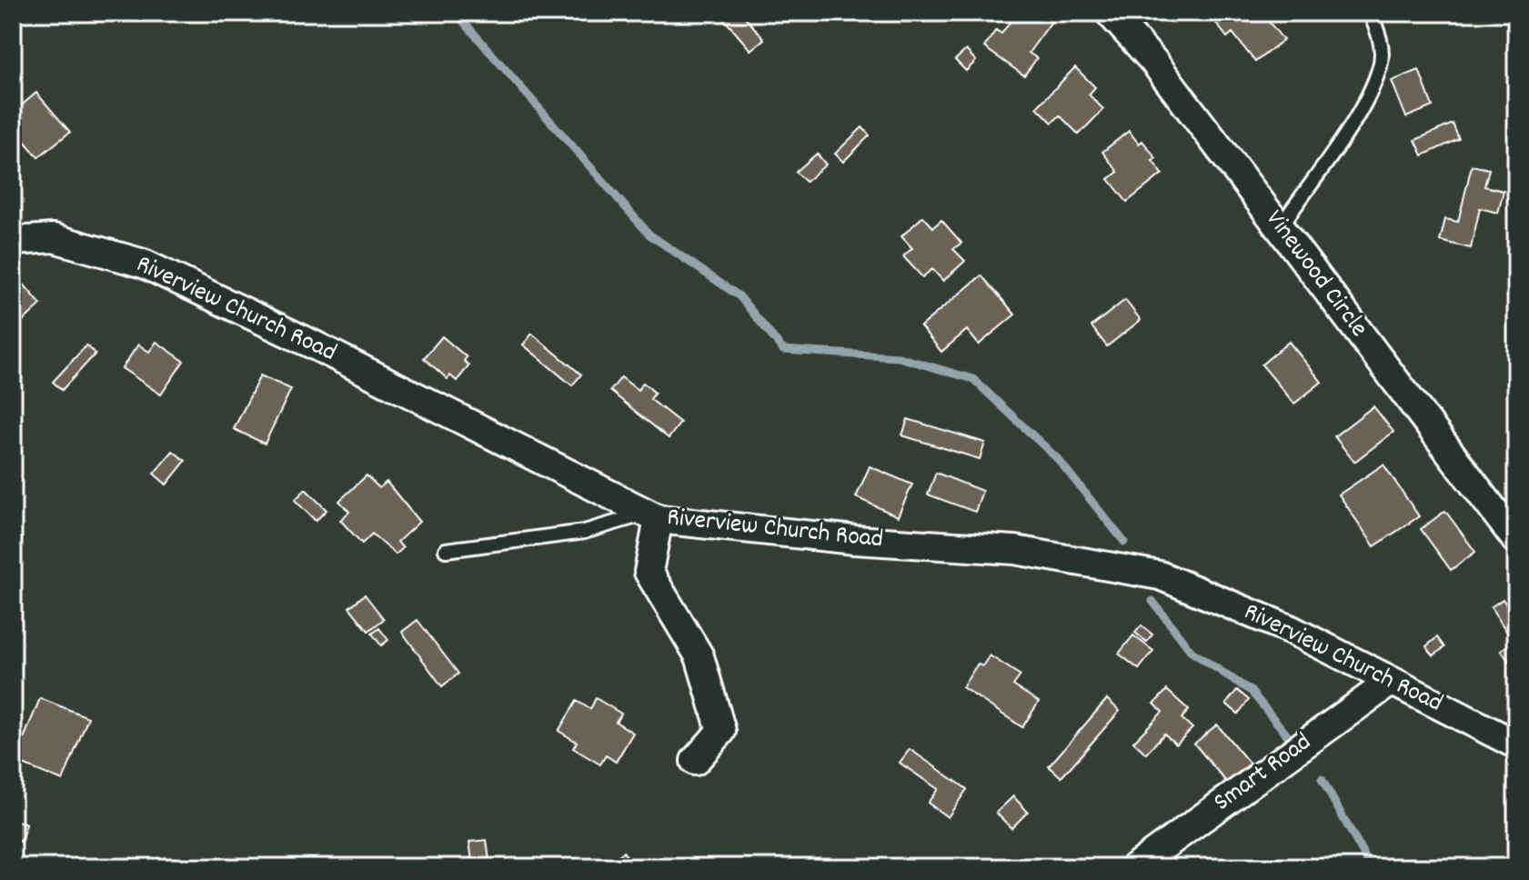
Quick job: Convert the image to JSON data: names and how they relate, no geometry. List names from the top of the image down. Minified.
{"streets":{"street":["Vinewood Circle","Riverview Church Road","Smart Road"]},"crossings":[["Riverview Church Road","Smart Road"]]}
